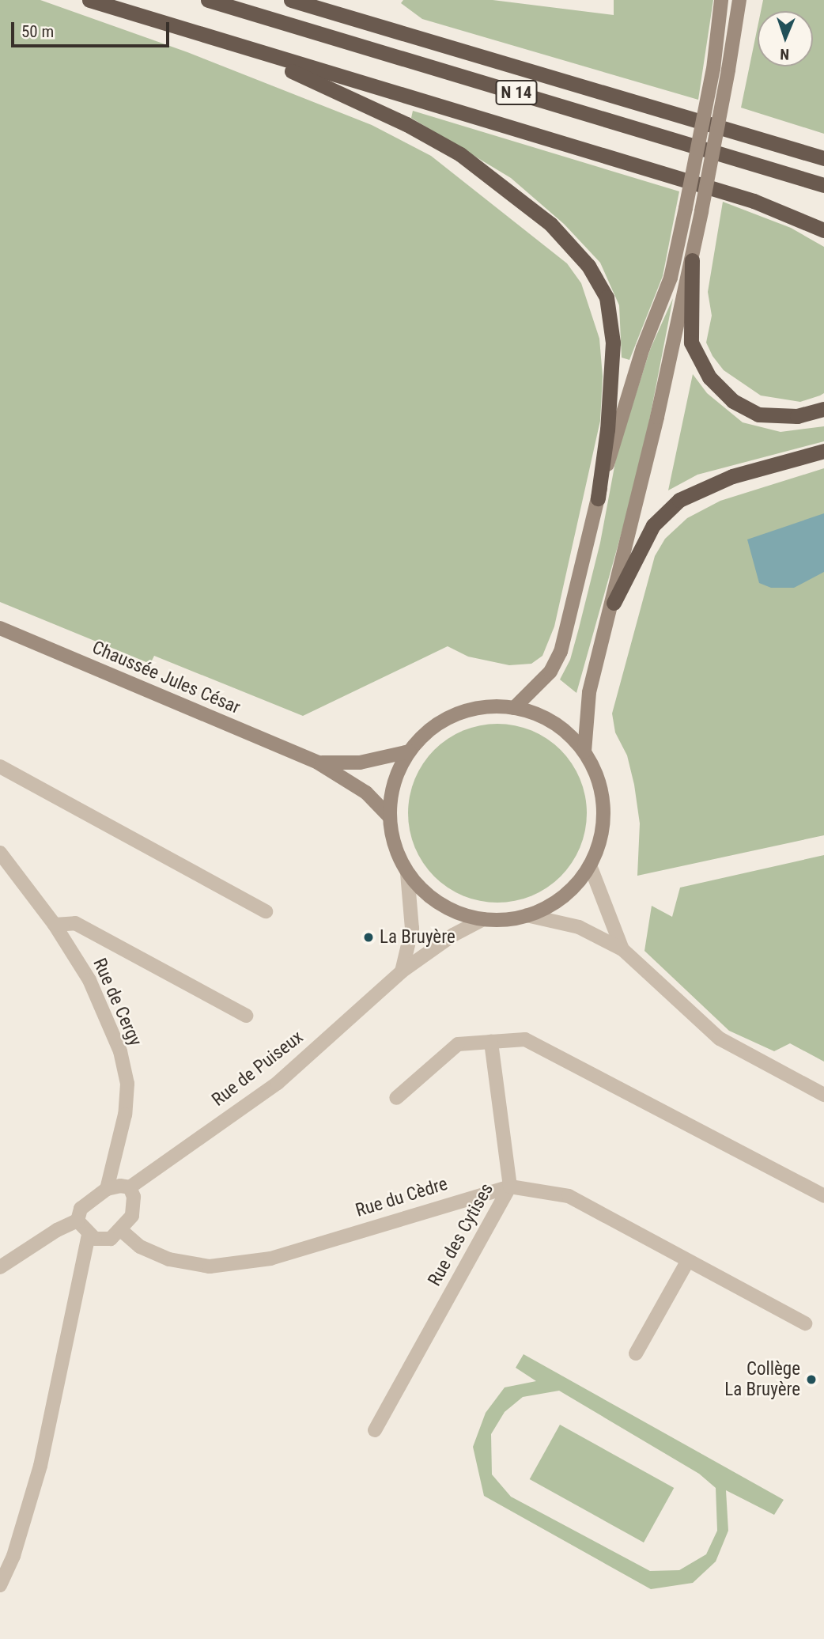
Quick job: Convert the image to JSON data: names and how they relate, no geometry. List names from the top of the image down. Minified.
{"streets":{"highway":["N 14"],"main road":["Chaussée Jules César"],"street":["Rue de Cergy","Rue de Puiseux","Rue du Cèdre","Rue des Cytises"]},"crossings":[["Rue de Cergy","Rue de Puiseux"],["Rue de Cergy","Rue du Cèdre"],["Rue de Puiseux","Rue du Cèdre"],["Rue du Cèdre","Rue des Cytises"]],"places":["La Bruyère","Collège La Bruyère"],"scale_bar":"50 m","north":"bottom"}
